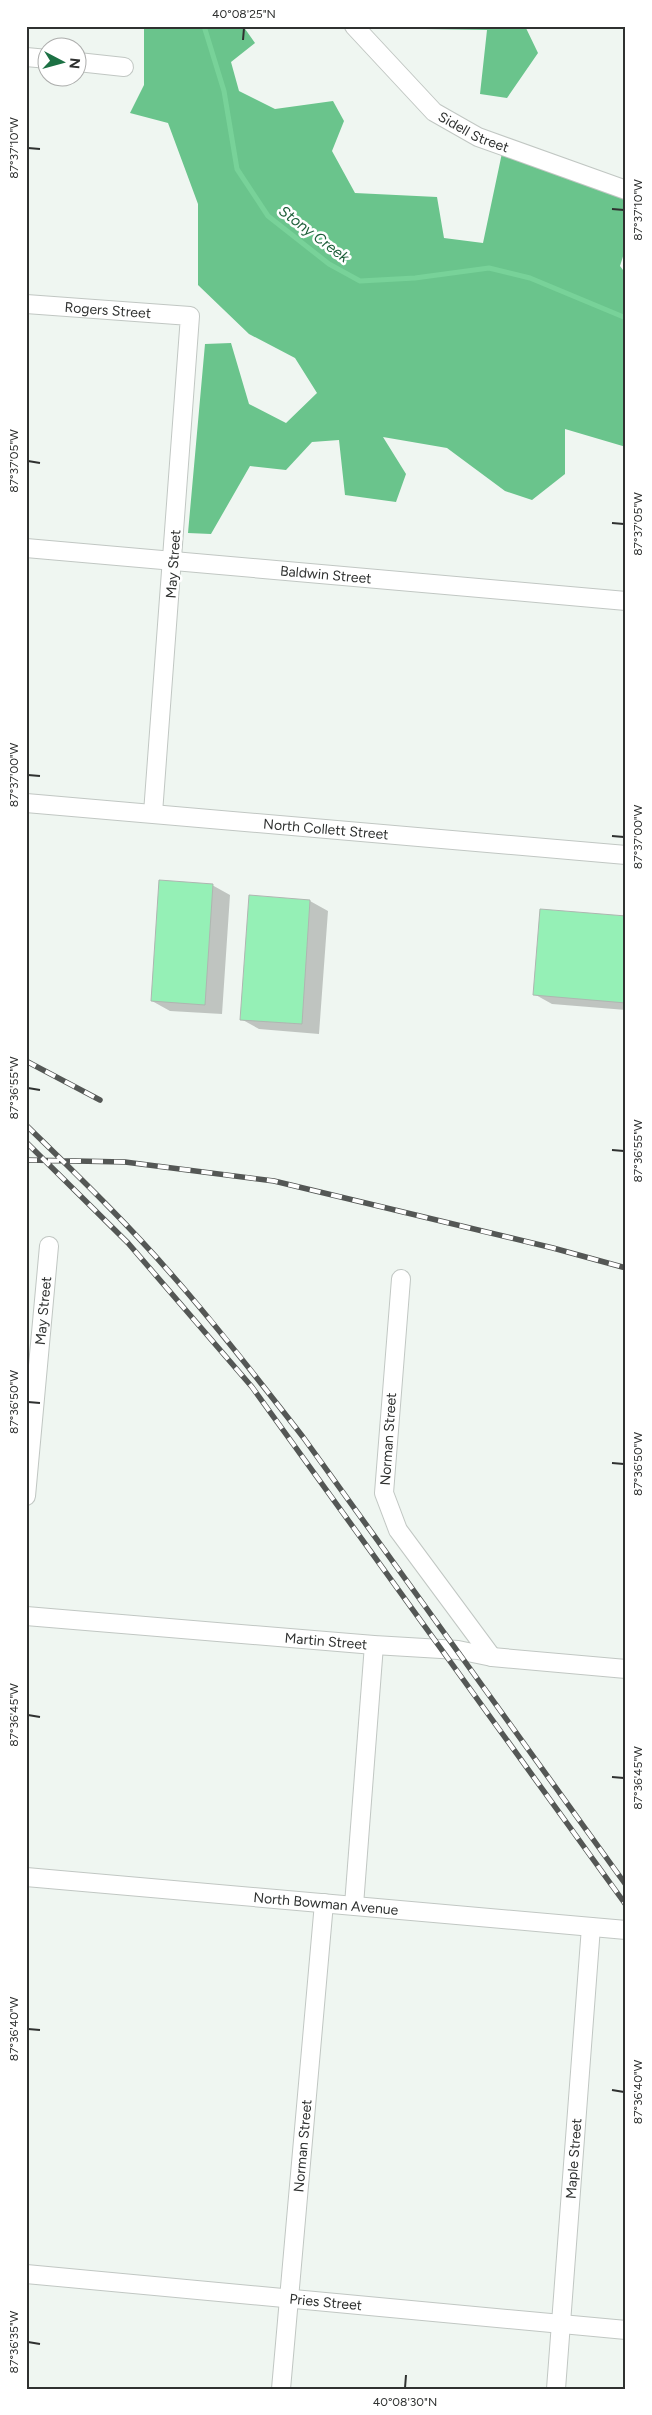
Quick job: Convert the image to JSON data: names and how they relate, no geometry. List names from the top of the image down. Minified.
{"streets":{"street":["Sidell Street","Rogers Street","May Street","Baldwin Street","North Collett Street","Norman Street","Martin Street","North Bowman Avenue","Maple Street","Pries Street"]},"crossings":[["Rogers Street","May Street"],["May Street","Baldwin Street"],["May Street","North Collett Street"],["Norman Street","Martin Street"],["Norman Street","North Bowman Avenue"],["Norman Street","Pries Street"],["North Bowman Avenue","Maple Street"],["Maple Street","Pries Street"]],"water":["Stony Creek"],"north":"right","coordinates":["40°08'25\"N","87°37'10\"W","87°37'05\"W","87°37'00\"W","87°36'55\"W","87°36'50\"W","87°36'45\"W","87°36'40\"W","87°36'35\"W","40°08'30\"N"]}
